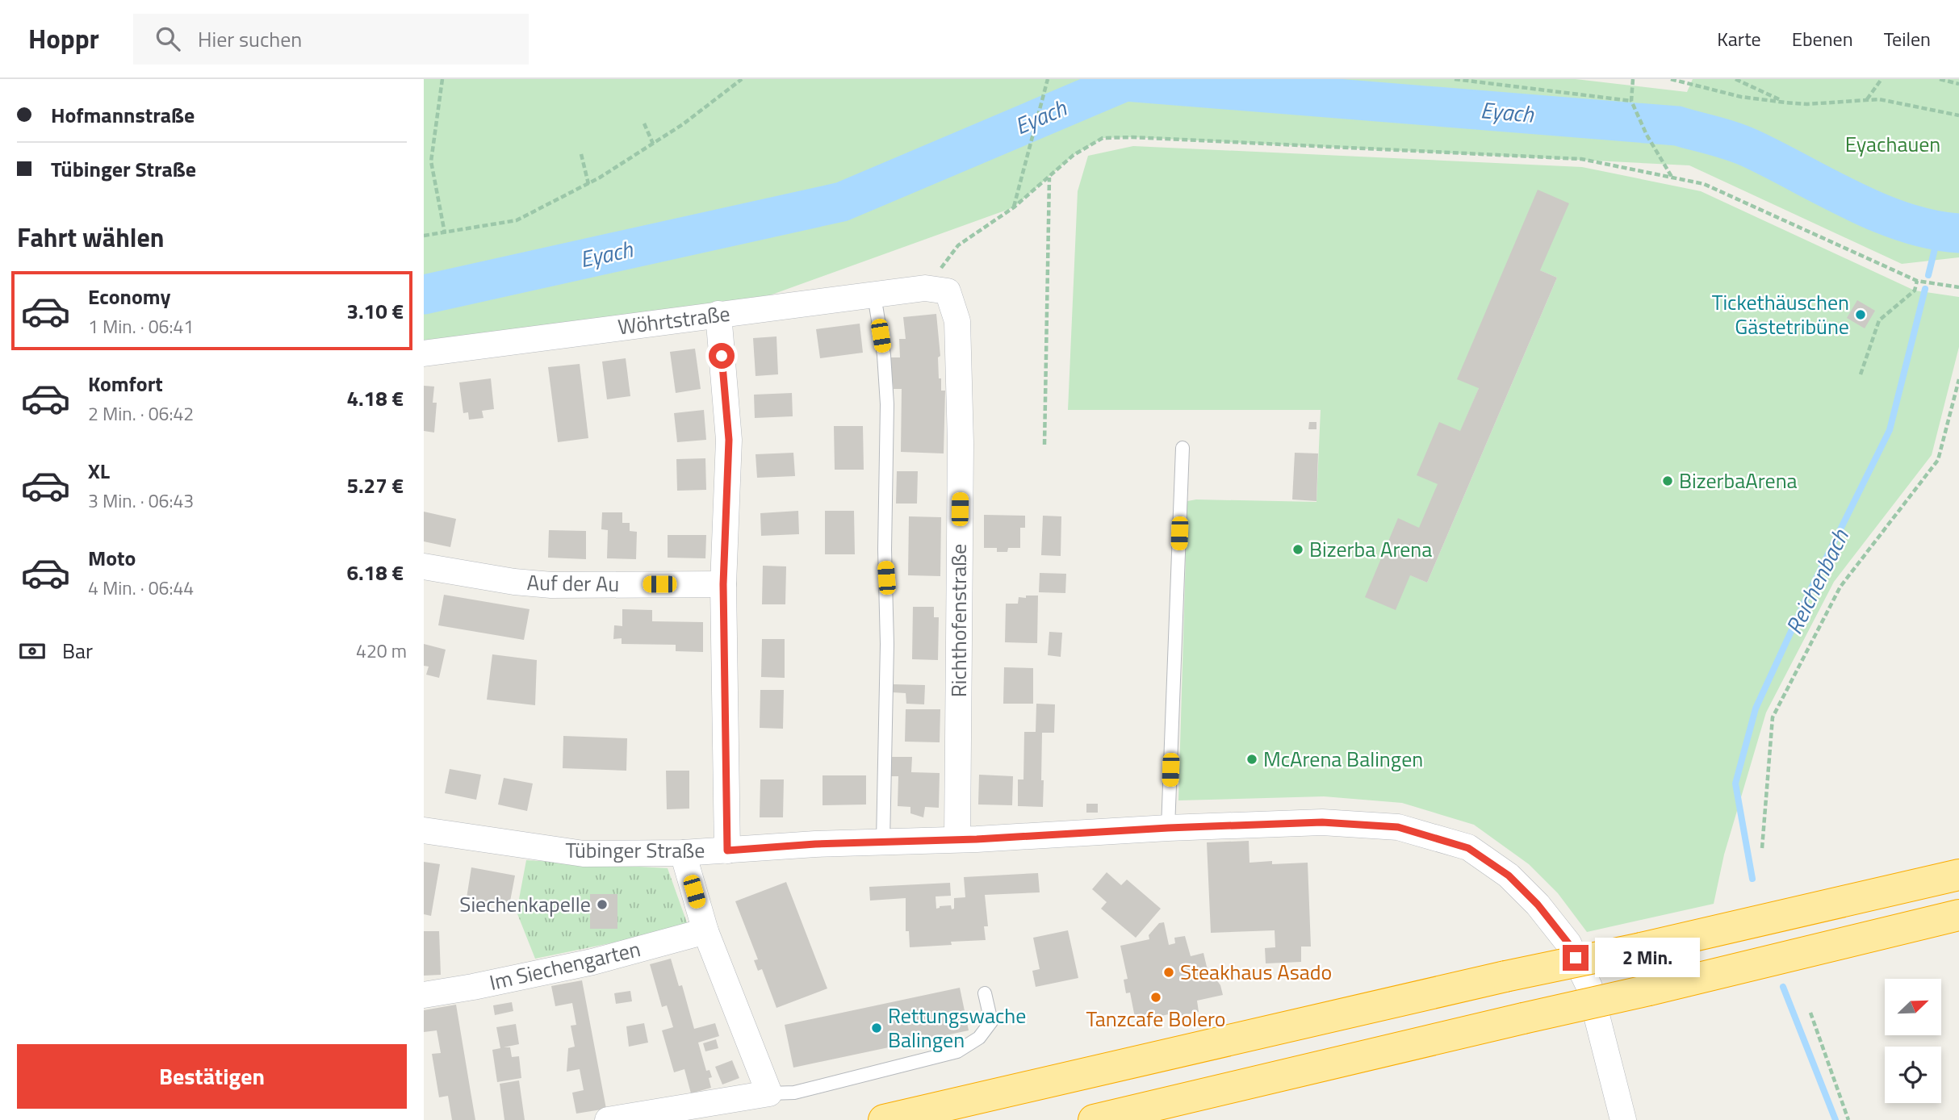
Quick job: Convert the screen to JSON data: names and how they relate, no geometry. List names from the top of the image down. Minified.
{"streets":{"street":["Wöhrtstraße","Auf der Au","Richthofenstraße","Tübinger Straße","Im Siechengarten"]},"crossings":[["Wöhrtstraße","Richthofenstraße"],["Richthofenstraße","Tübinger Straße"]],"water":["Eyach","Reichenbach"],"parks":["Eyachauen"],"places":["Tickethäuschen Gästetribüne","BizerbaArena","Bizerba Arena","McArena Balingen","Siechenkapelle","Steakhaus Asado","Tanzcafe Bolero","Rettungswache Balingen"],"north":"top right","page":{"header":"Hoppr","search":"Hier suchen","nav":["Karte","Ebenen","Teilen"],"banner":["Hofmannstraße","Tübinger Straße"],"heading":"Fahrt wählen","list":[{"name":"Economy","note":"1 Min. · 06:41","value":"3.10 €"},{"name":"Komfort","note":"2 Min. · 06:42","value":"4.18 €"},{"name":"XL","note":"3 Min. · 06:43","value":"5.27 €"},{"name":"Moto","note":"4 Min. · 06:44","value":"6.18 €"}],"pay":["Bar","420 m"],"bubble":"2 Min.","buttons":"Bestätigen"}}
